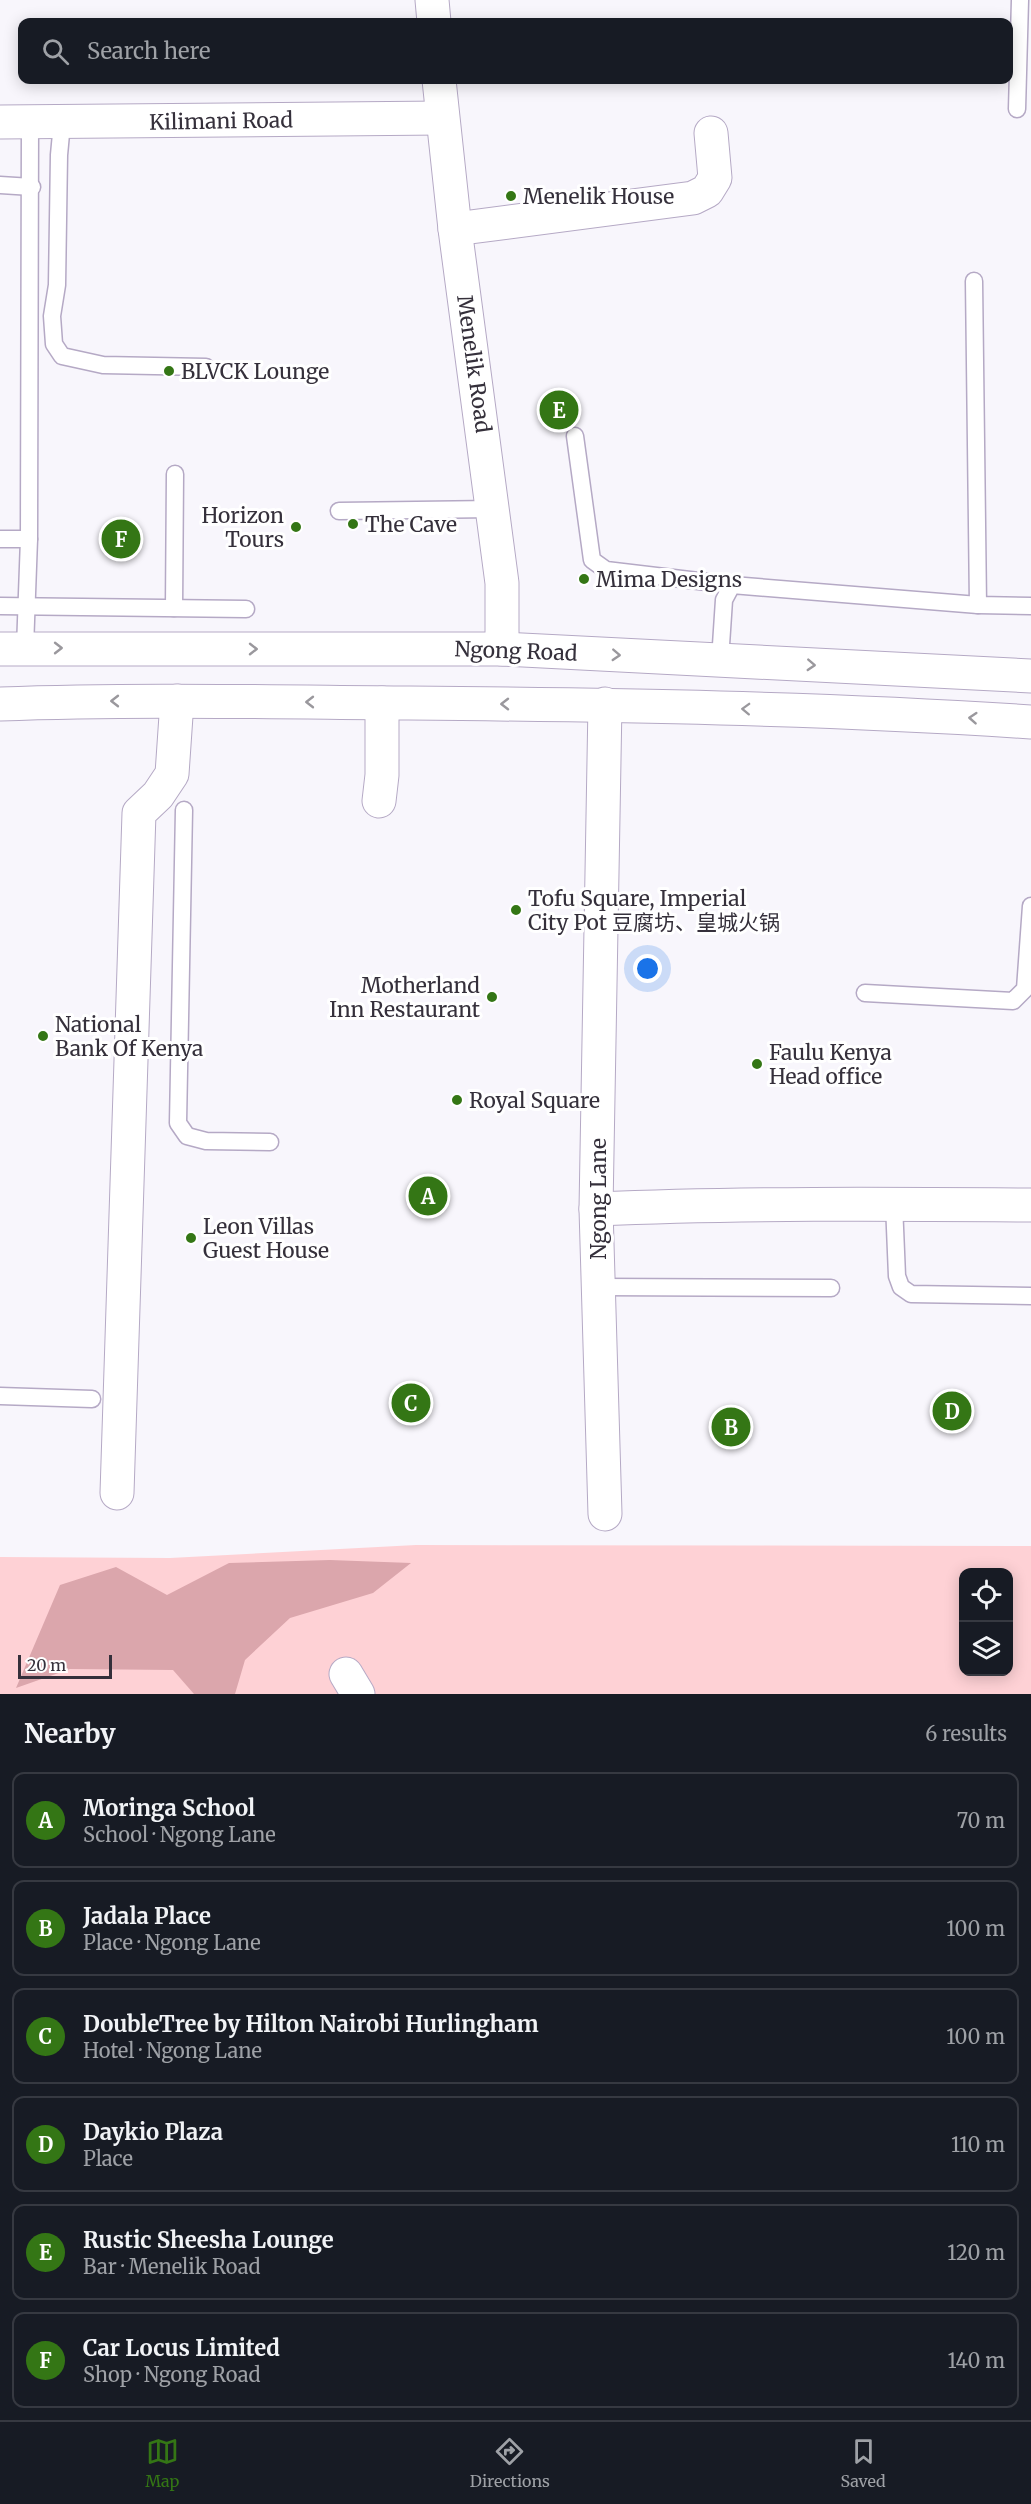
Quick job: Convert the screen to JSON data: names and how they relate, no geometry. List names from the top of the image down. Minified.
{"streets":{"street":["Kilimani Road","Menelik Road","Ngong Road","Ngong Lane"]},"crossings":[["Kilimani Road","Menelik Road"],["Menelik Road","Ngong Road"]],"places":["Menelik House","BLVCK Lounge","The Cave","Horizon Tours","Mima Designs","Tofu Square, Imperial City Pot 豆腐坊、皇城火锅","Motherland Inn Restaurant","National Bank Of Kenya","Faulu Kenya Head office","Royal Square","Leon Villas Guest House"],"scale_bar":"20 m","page":{"search":"Search here","pins":["E","F","A","C","D","B"],"scale":"20 m","heading":["Nearby","6 results"],"list":[{"mark":"A","name":"Moringa School","note":"School · Ngong Lane","value":"70 m"},{"mark":"B","name":"Jadala Place","note":"Place · Ngong Lane","value":"100 m"},{"mark":"C","name":"DoubleTree by Hilton Nairobi Hurlingham","note":"Hotel · Ngong Lane","value":"100 m"},{"mark":"D","name":"Daykio Plaza","note":"Place","value":"110 m"},{"mark":"E","name":"Rustic Sheesha Lounge","note":"Bar · Menelik Road","value":"120 m"},{"mark":"F","name":"Car Locus Limited","note":"Shop · Ngong Road","value":"140 m"}],"nav":["Map","Directions","Saved"]}}
